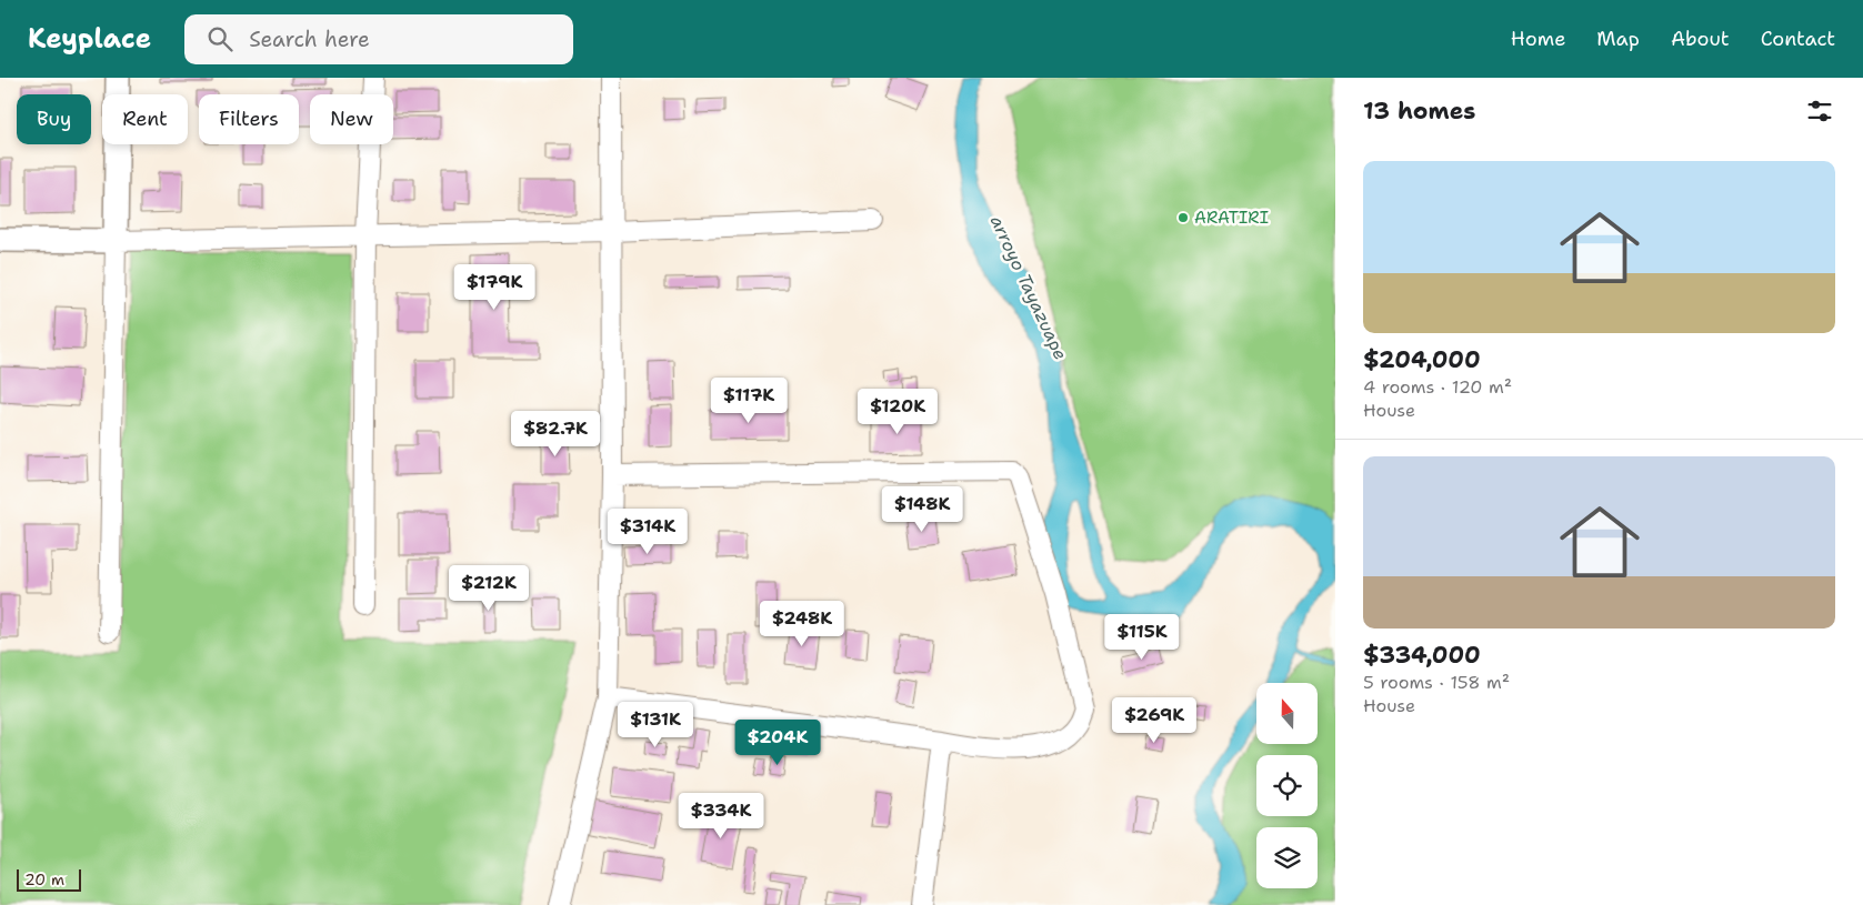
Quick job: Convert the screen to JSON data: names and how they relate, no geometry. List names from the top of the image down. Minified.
{"water":["arroyo Tayazuape"],"places":["ARATIRI"],"scale_bar":"20 m","north":"top","page":{"header":"Keyplace","search":"Search here","nav":["Home","Map","About","Contact"],"heading":"13 homes","chip":["Buy","Rent","Filters","New"],"list":[{"name":"$204,000","note":"4 rooms · 120 m² · House"},{"name":"$334,000","note":"5 rooms · 158 m² · House"}],"price":["$179K","$117K","$120K","$82.7K","$148K","$314K","$212K","$248K","$115K","$269K","$131K","$204K","$334K"],"scale":"20 m"}}
